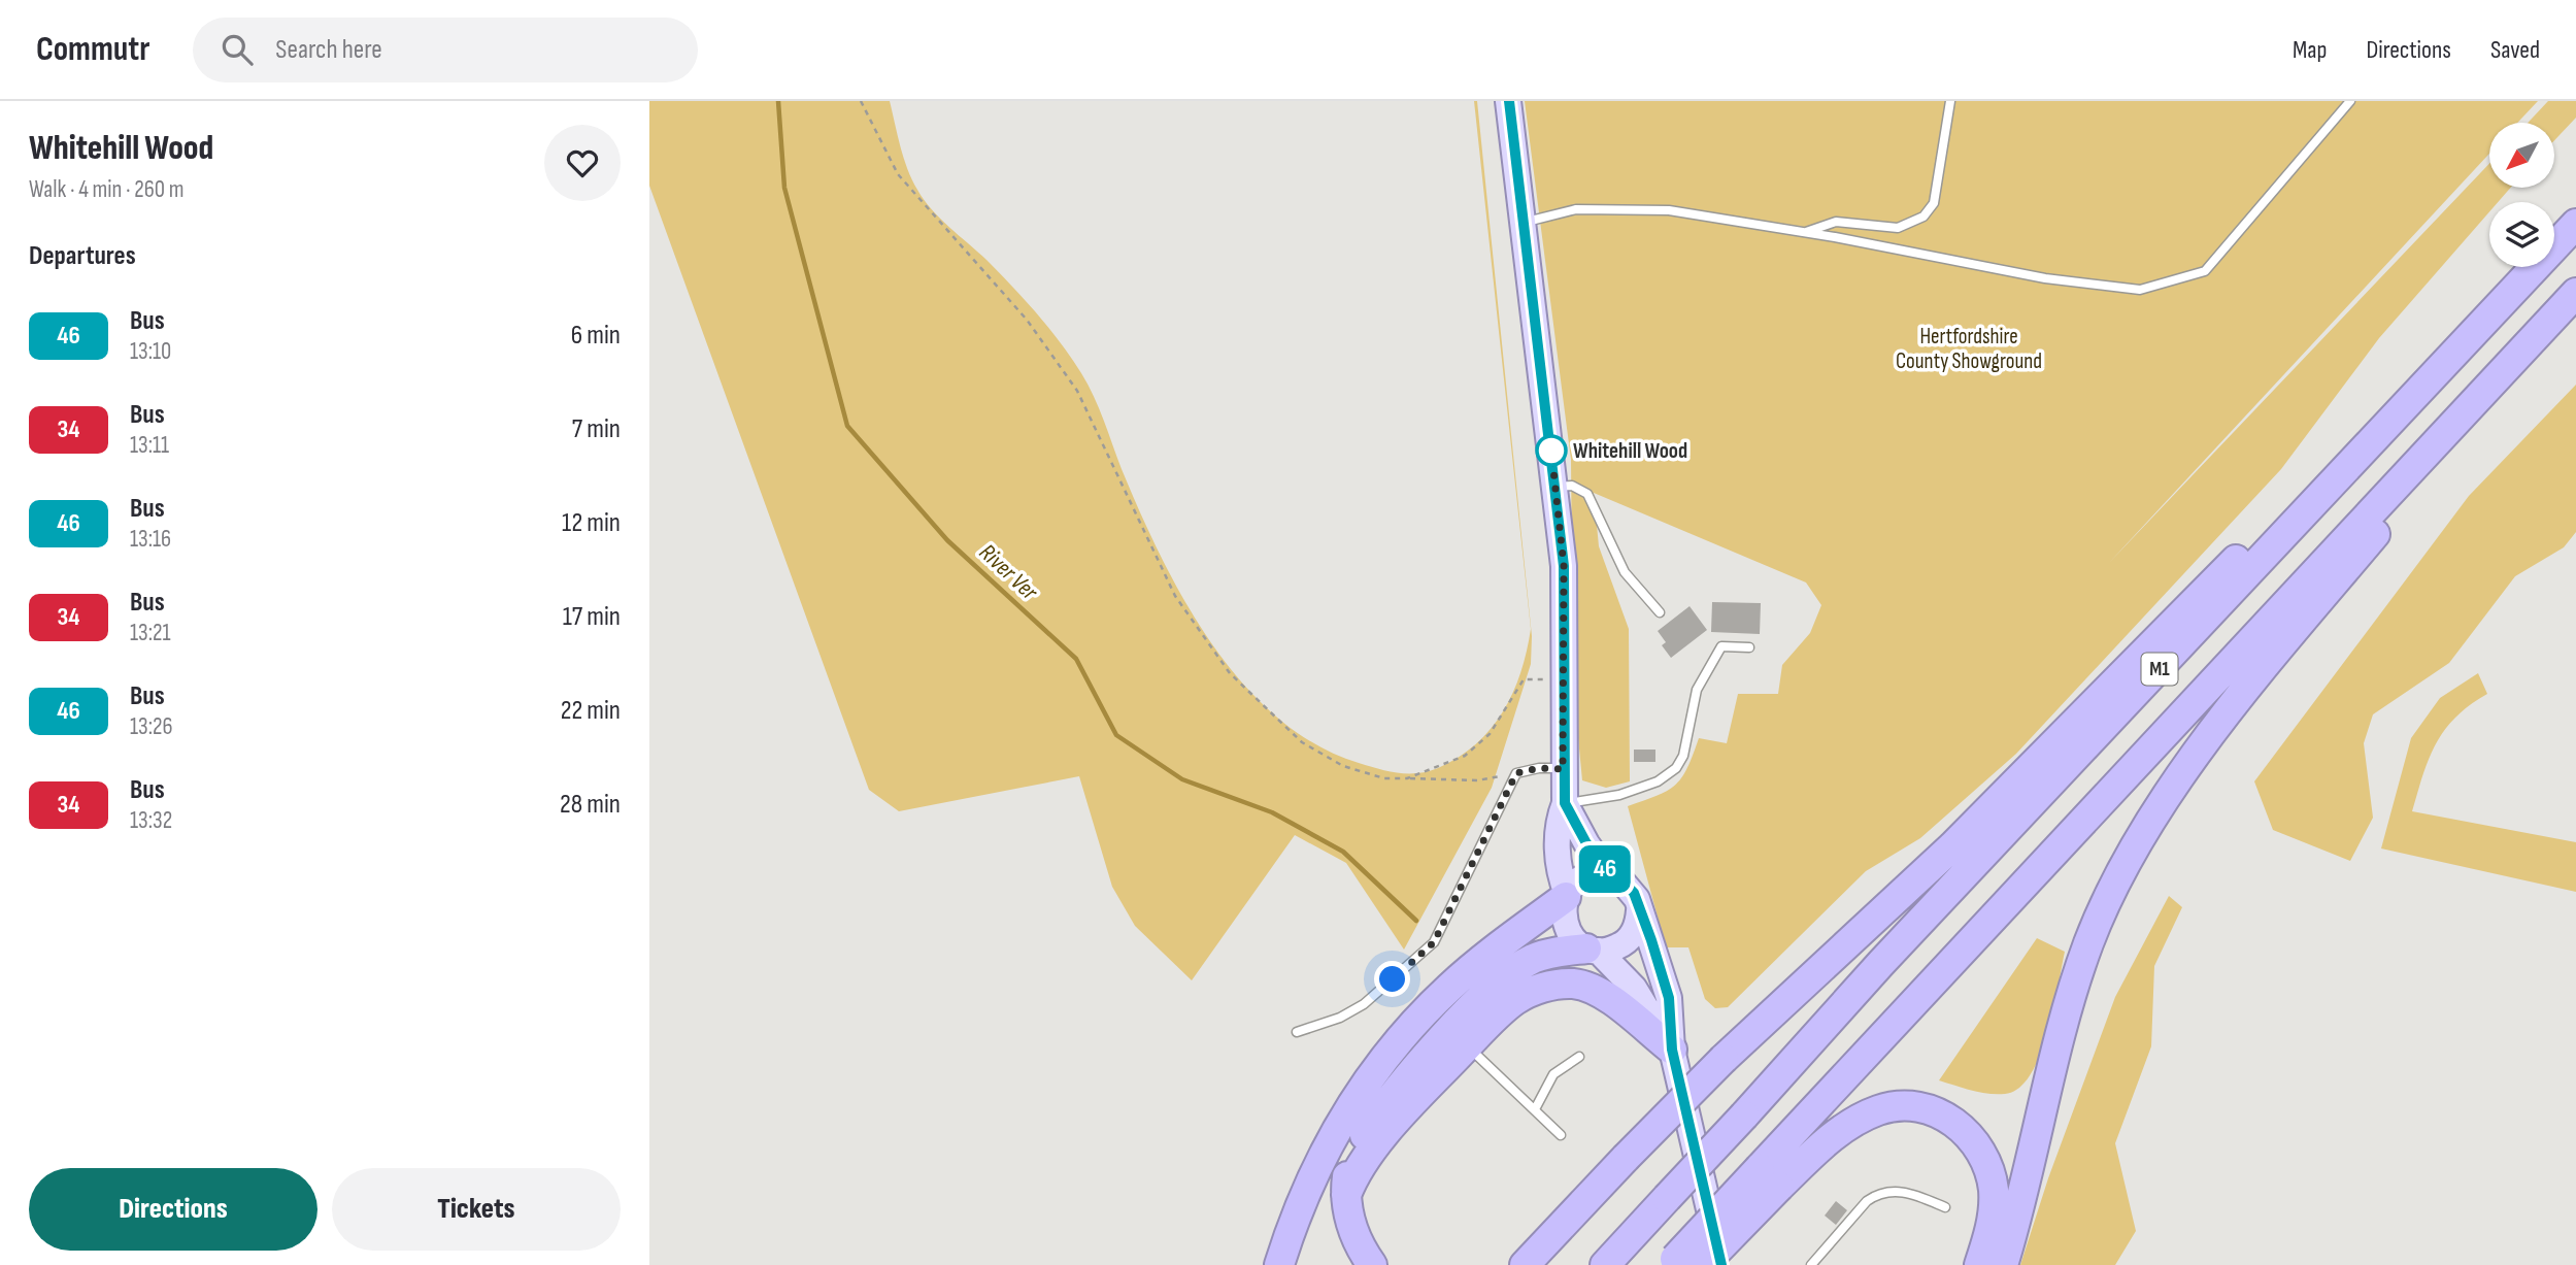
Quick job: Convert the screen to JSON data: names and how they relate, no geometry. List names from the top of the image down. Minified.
{"streets":{"highway":["M1"]},"water":["River Ver"],"parks":["Hertfordshire County Showground"],"places":["Whitehill Wood"],"lines":["bus line 46"],"north":"bottom left","page":{"header":"Commutr","search":"Search here","nav":["Map","Directions","Saved"],"heading":[["Whitehill Wood","Walk · 4 min · 260 m"],"Departures"],"on_map":"46","list":[{"mark":"46","name":"Bus","note":"13:10","value":"6 min"},{"mark":"34","name":"Bus","note":"13:11","value":"7 min"},{"mark":"46","name":"Bus","note":"13:16","value":"12 min"},{"mark":"34","name":"Bus","note":"13:21","value":"17 min"},{"mark":"46","name":"Bus","note":"13:26","value":"22 min"},{"mark":"34","name":"Bus","note":"13:32","value":"28 min"}],"buttons":["Directions","Tickets"]}}
